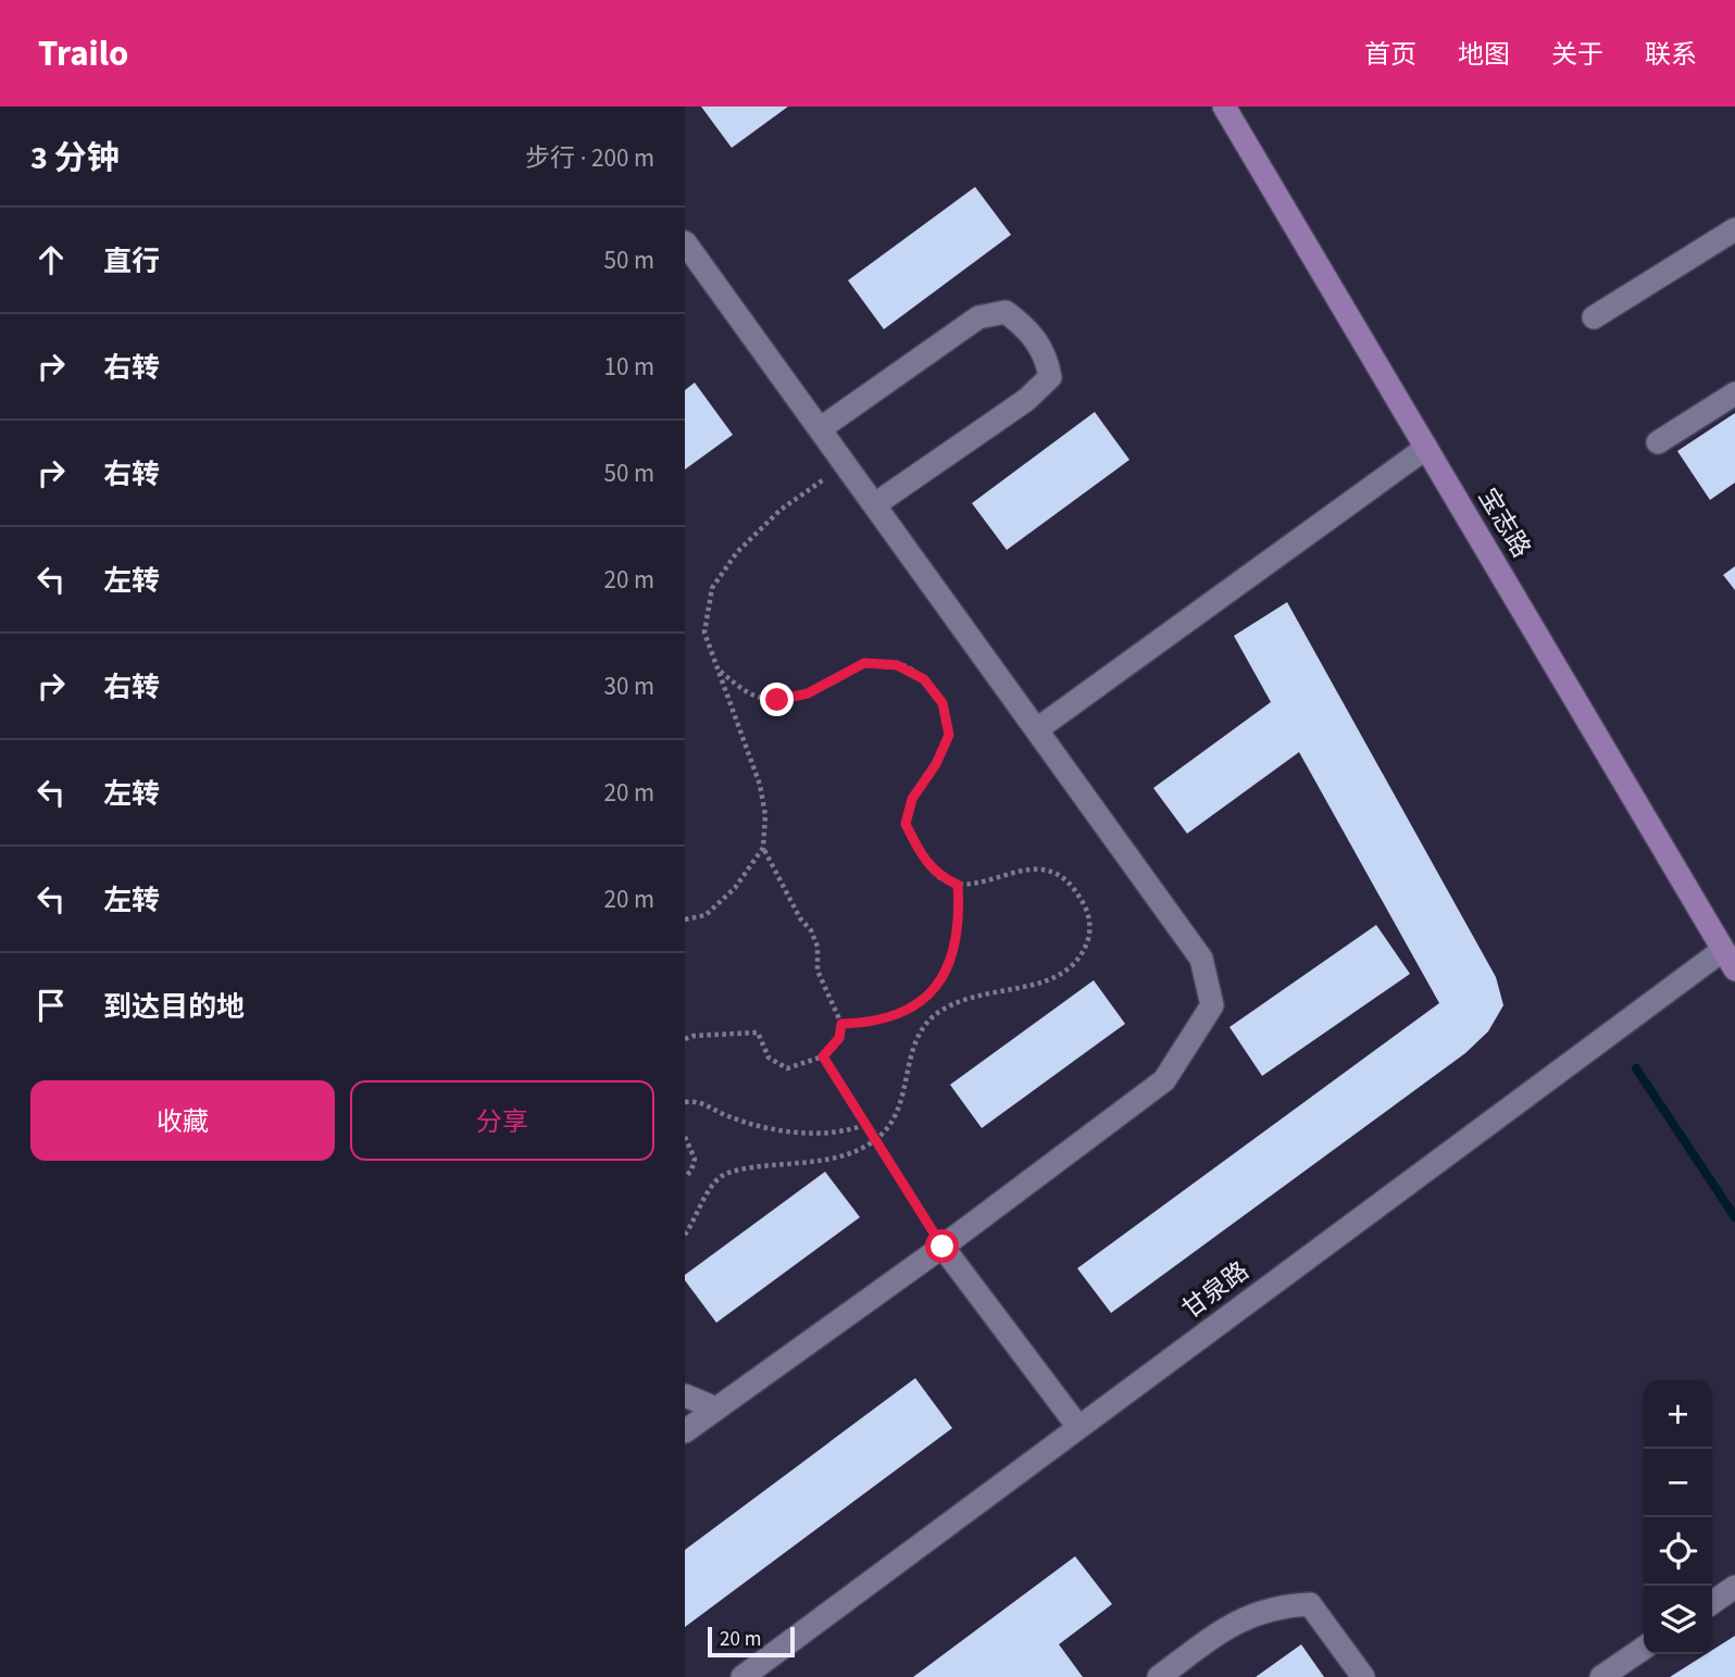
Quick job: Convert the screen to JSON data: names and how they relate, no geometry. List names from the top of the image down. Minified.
{"streets":{"street":["宝志路","甘泉路"]},"crossings":[["宝志路","甘泉路"]],"scale_bar":"20 m","page":{"header":"Trailo","nav":["首页","地图","关于","联系"],"heading":["3 分钟","步行 · 200 m"],"list":[["直行","50 m"],["右转","10 m"],["右转","50 m"],["左转","20 m"],["右转","30 m"],["左转","20 m"],["左转","20 m"],"到达目的地"],"buttons":["收藏","分享"],"map_buttons":["+","−"],"scale":"20 m"}}
